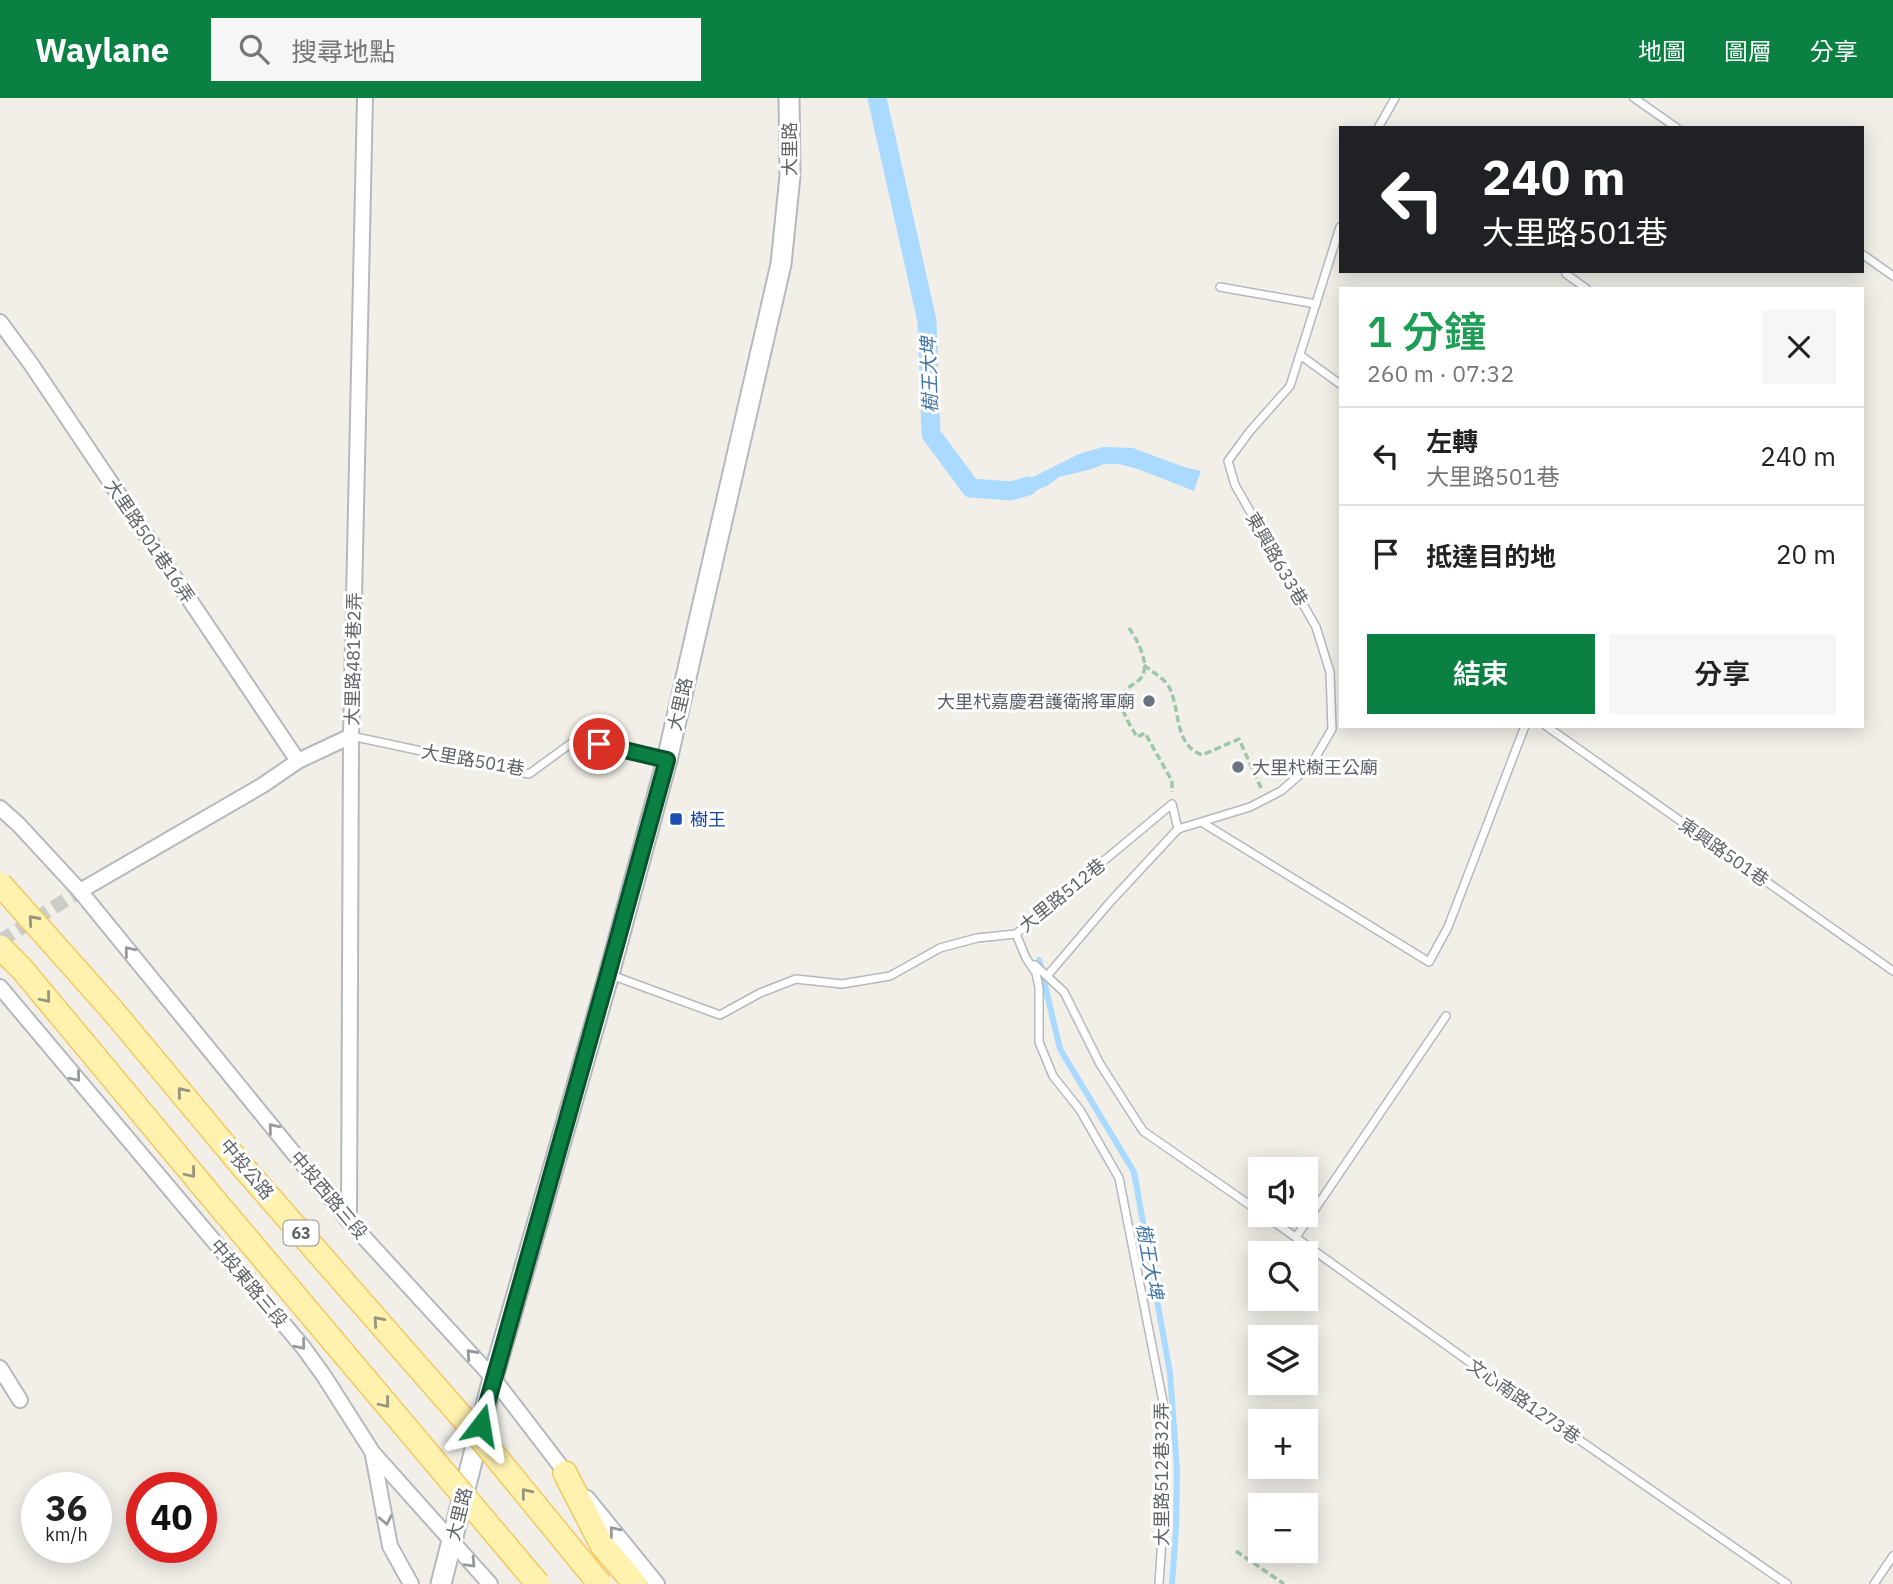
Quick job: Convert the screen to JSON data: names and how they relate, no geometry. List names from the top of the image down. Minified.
{"streets":{"main road":["中投公路","63"],"street":["大里路","大里路501巷16弄","大里路481巷2弄","中投西路三段","中投東路三段"],"lane":["東興路633巷","大里路501巷","東興路501巷","大里路512巷","文心南路1273巷","大里路512巷32弄"]},"crossings":[["大里路","大里路501巷"],["大里路","大里路512巷"],["大里路","中投西路三段"],["大里路","中投東路三段"],["東興路633巷","大里路512巷"],["大里路481巷2弄","大里路501巷"],["大里路481巷2弄","中投西路三段"],["大里路512巷","文心南路1273巷"],["大里路512巷","大里路512巷32弄"],["文心南路1273巷","大里路512巷32弄"]],"one_way":["中投西路三段","中投東路三段"],"water":["樹王大埤"],"places":{"other":["大里杙嘉慶君護衛將軍廟","大里杙樹王公廟"],"transit":["樹王"]},"page":{"header":"Waylane","search":"搜尋地點","nav":["地圖","圖層","分享"],"turn":["240 m","大里路501巷"],"heading":["1 分鐘","260 m · 07:32"],"list":[{"name":"左轉","note":"大里路501巷","value":"240 m"},{"name":"抵達目的地","value":"20 m"}],"buttons":["結束","分享"],"map_buttons":["+","−"],"speed":"36 km/h","limit":"40"}}
